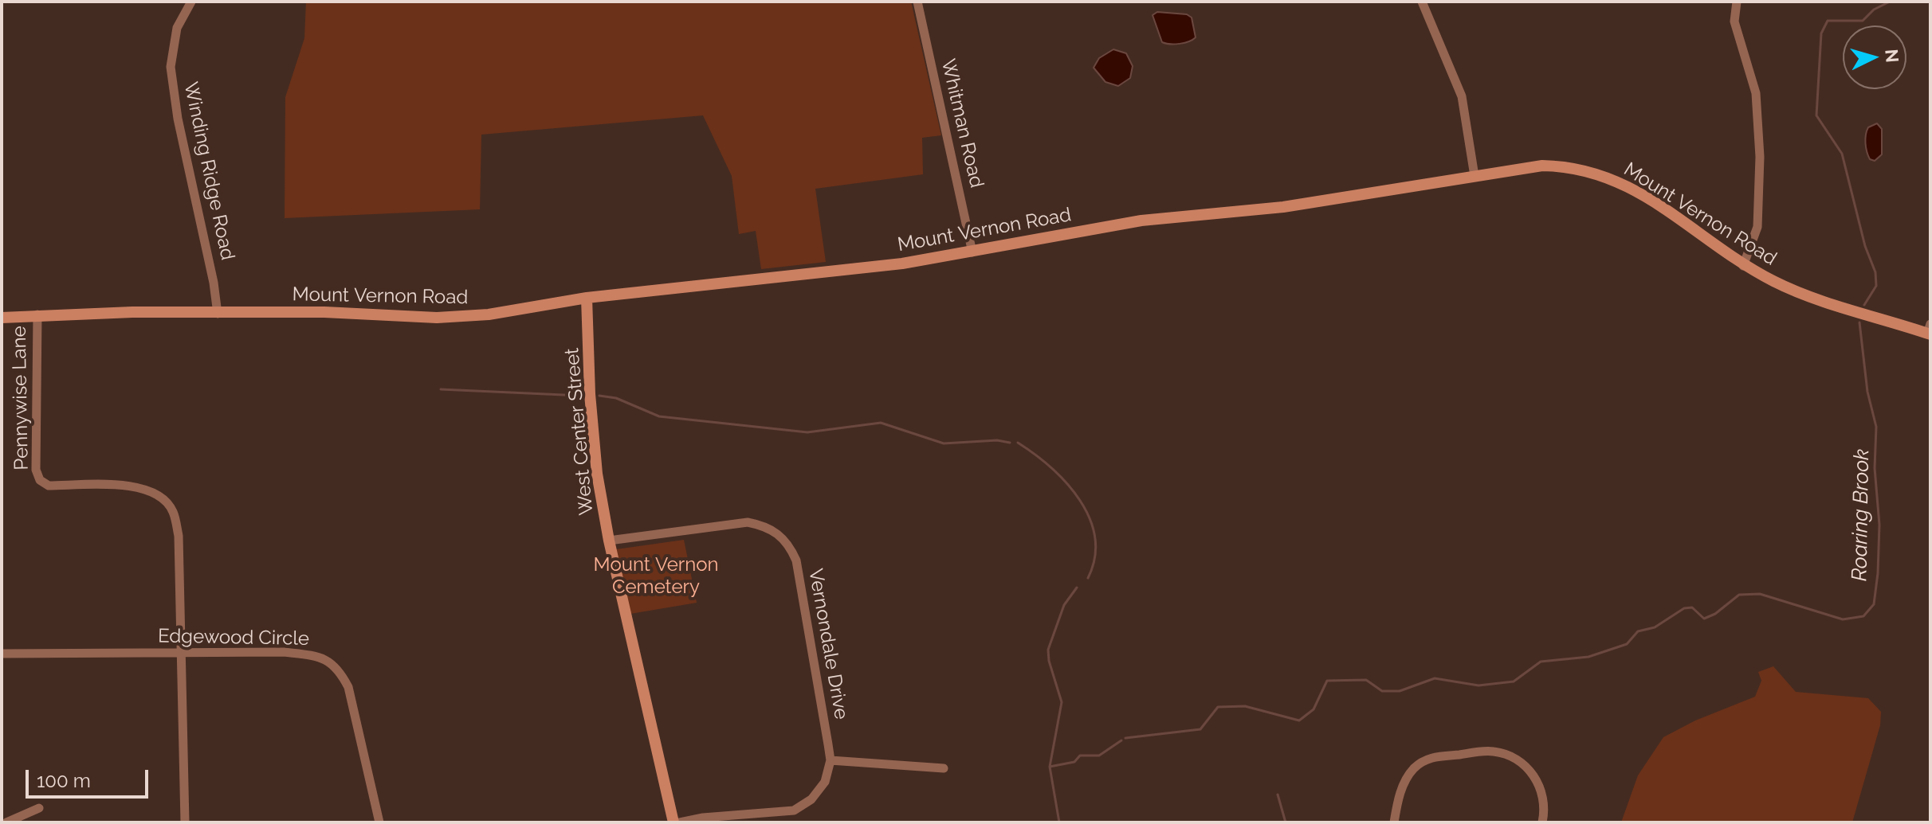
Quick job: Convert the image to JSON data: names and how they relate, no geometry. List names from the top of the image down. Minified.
{"streets":{"main road":["Mount Vernon Road","West Center Street"],"street":["Whitman Road","Winding Ridge Road","Pennywise Lane","Edgewood Circle","Vernondale Drive"]},"crossings":[["Whitman Road","Mount Vernon Road"],["Winding Ridge Road","Mount Vernon Road"],["Mount Vernon Road","Pennywise Lane"],["Mount Vernon Road","West Center Street"],["Pennywise Lane","Edgewood Circle"],["West Center Street","Vernondale Drive"]],"water":["Roaring Brook"],"parks":["Mount Vernon Cemetery"],"scale_bar":"100 m","north":"right"}
